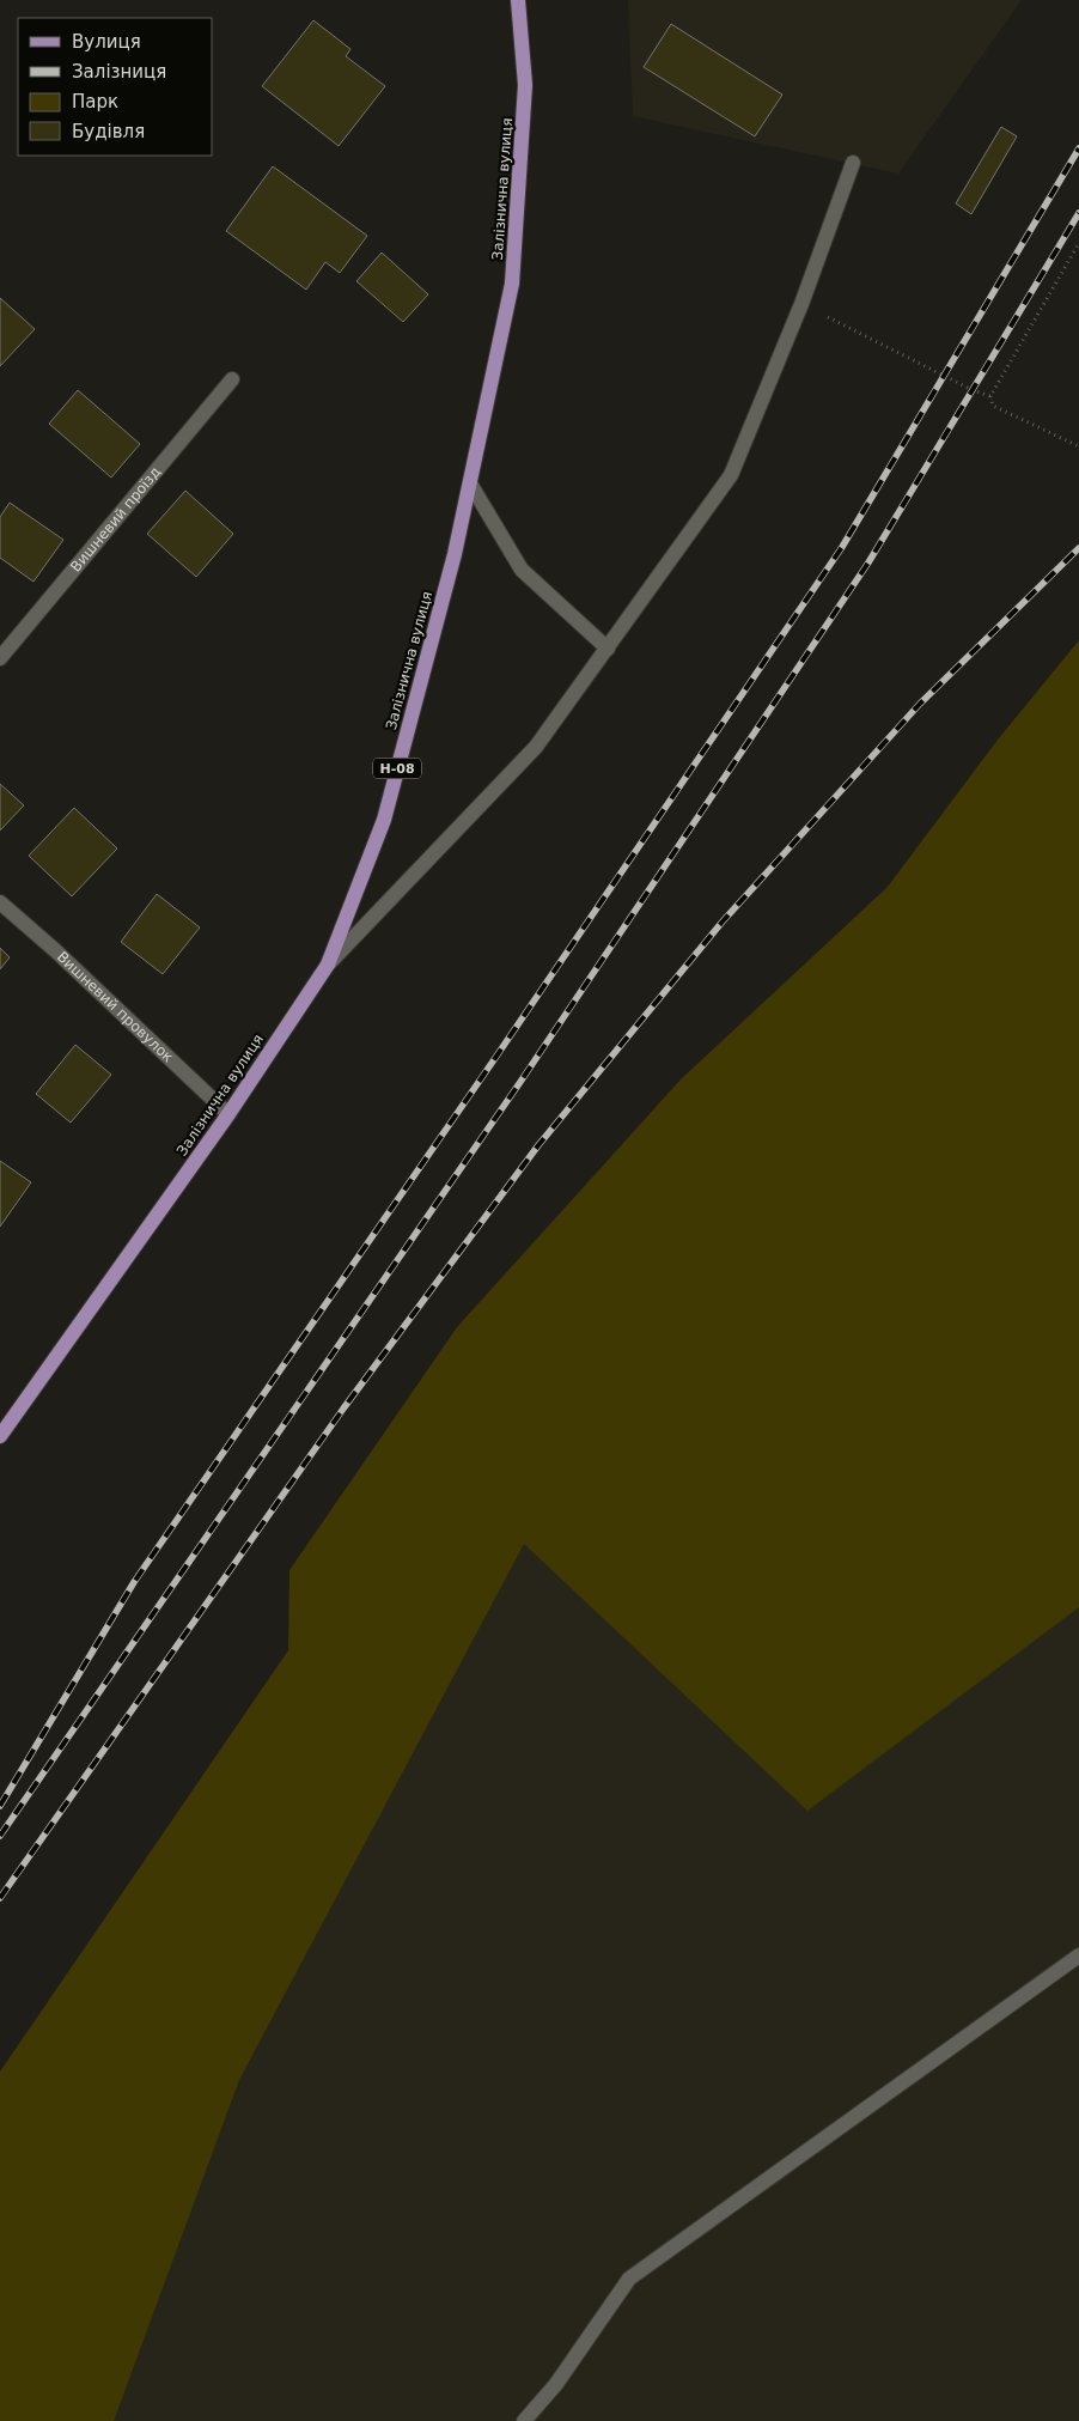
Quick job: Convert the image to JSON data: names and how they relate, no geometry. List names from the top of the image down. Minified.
{"streets":{"main road":["Залізнична вулиця","Н-08"],"street":["Вишневий проїзд","Вишневий провулок"]},"crossings":[["Залізнична вулиця","Вишневий провулок"]],"legend":["Вулиця","Залізниця","Парк","Будівля"]}
